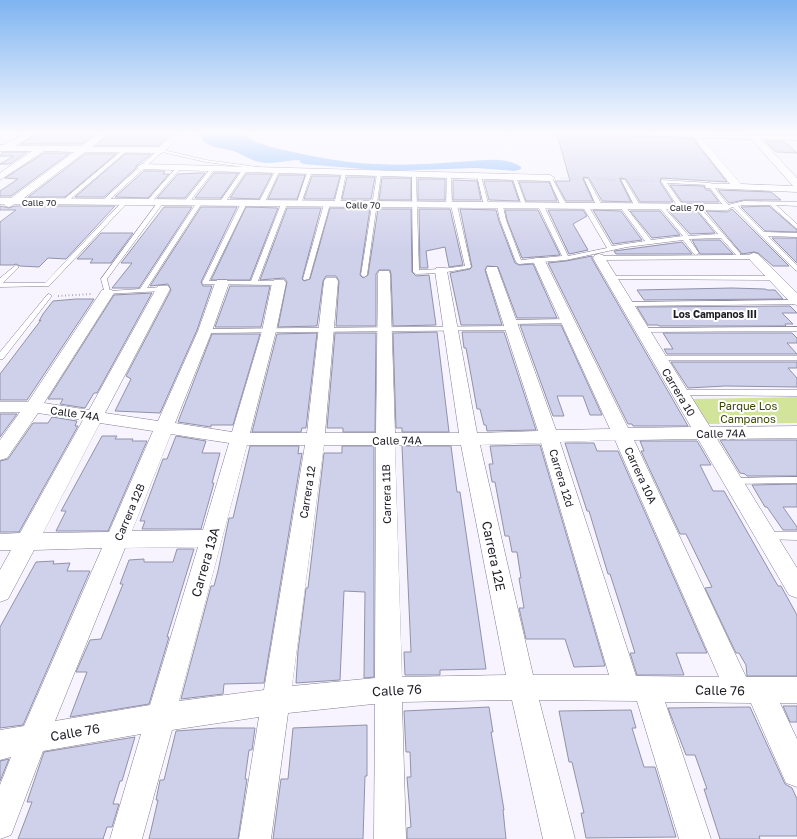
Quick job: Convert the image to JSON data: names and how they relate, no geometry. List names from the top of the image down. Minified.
{"streets":{"street":["Calle 70","Carrera 10","Calle 74A","Carrera 10A","Carrera 12d","Carrera 12","Carrera 11B","Carrera 12B","Carrera 12E","Carrera 13A","Calle 76"]},"crossings":[["Carrera 10","Calle 74A"],["Calle 74A","Carrera 10A"],["Calle 74A","Carrera 12d"],["Calle 74A","Carrera 12"],["Calle 74A","Carrera 11B"],["Calle 74A","Carrera 12B"],["Calle 74A","Carrera 12E"],["Calle 74A","Carrera 13A"],["Carrera 10A","Calle 76"],["Carrera 12d","Calle 76"],["Carrera 12","Calle 76"],["Carrera 11B","Calle 76"],["Carrera 12B","Calle 76"],["Carrera 12E","Calle 76"],["Carrera 13A","Calle 76"]],"districts":["Los Campanos III"],"parks":["Parque Los Campanos"]}
